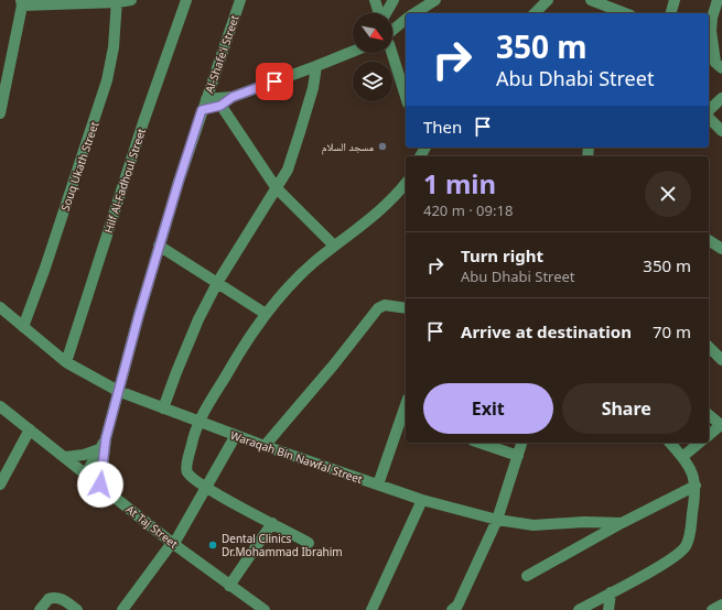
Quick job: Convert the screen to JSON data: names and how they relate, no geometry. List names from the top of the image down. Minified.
{"streets":{"street":["Al-Shafe'i Street","Souq Ukath Street","Hilf Al-Fadhoul Street","Waraqah Bin Nawfal Street","At Taj Street"]},"crossings":[["Al-Shafe'i Street","Waraqah Bin Nawfal Street"],["Al-Shafe'i Street","At Taj Street"],["Souq Ukath Street","Waraqah Bin Nawfal Street"],["Hilf Al-Fadhoul Street","Waraqah Bin Nawfal Street"]],"places":["مسجد السلام","Dental Clinics Dr.Mohammad Ibrahim"],"north":"bottom right","page":{"turn":["350 m","Abu Dhabi Street"],"then":"Then","heading":["1 min","420 m · 09:18"],"list":[{"name":"Turn right","note":"Abu Dhabi Street","value":"350 m"},{"name":"Arrive at destination","value":"70 m"}],"buttons":["Exit","Share"]}}
